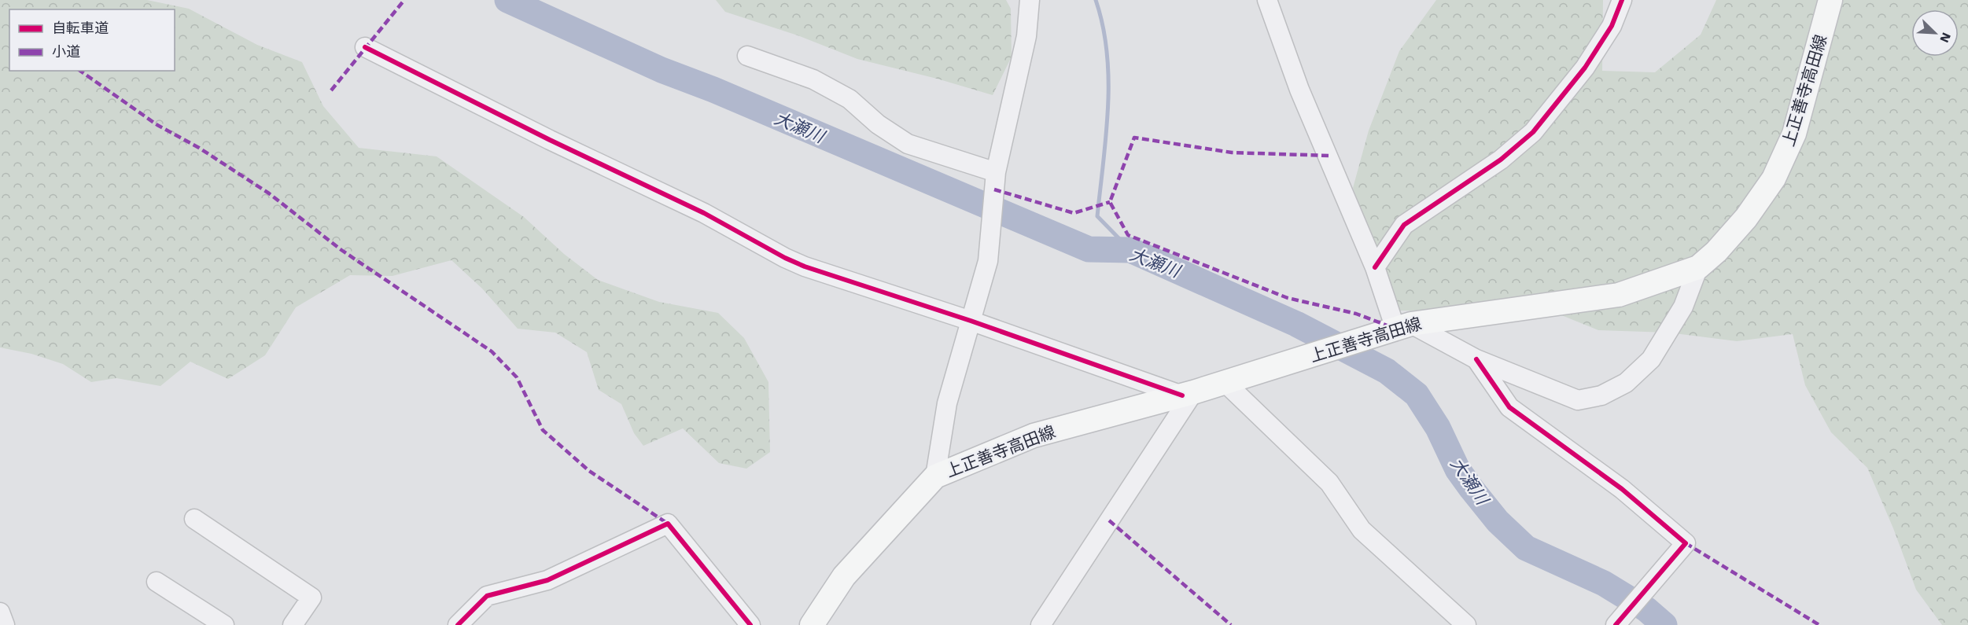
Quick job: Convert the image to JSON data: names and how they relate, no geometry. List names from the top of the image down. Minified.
{"streets":{"main road":["上正善寺高田線"]},"water":["大瀬川"],"legend":["自転車道","小道"],"north":"bottom right"}
